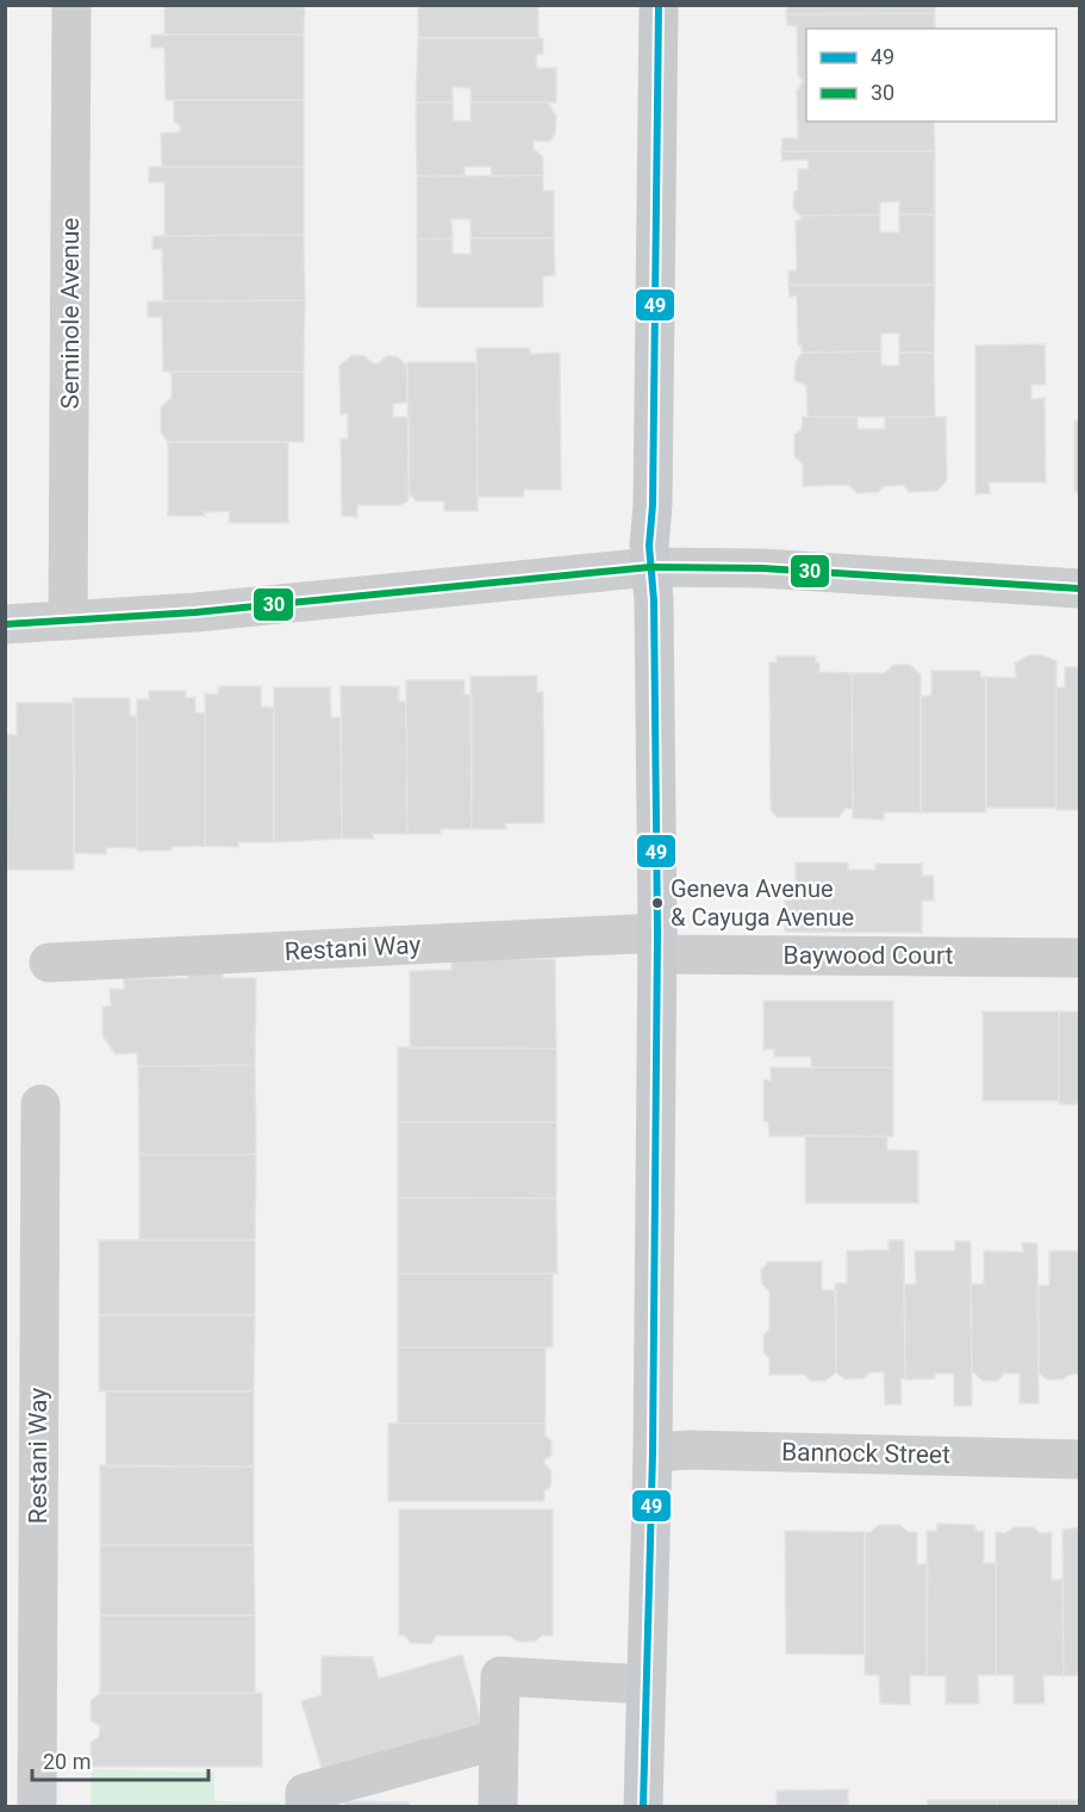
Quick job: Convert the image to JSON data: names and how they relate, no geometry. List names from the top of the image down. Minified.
{"streets":{"street":["Seminole Avenue","Restani Way","Baywood Court","Bannock Street"]},"crossings":[["Restani Way","Baywood Court"]],"places":["Geneva Avenue & Cayuga Avenue"],"lines":["transit line 49","transit line 30"],"legend":["49","30"],"scale_bar":"20 m"}
